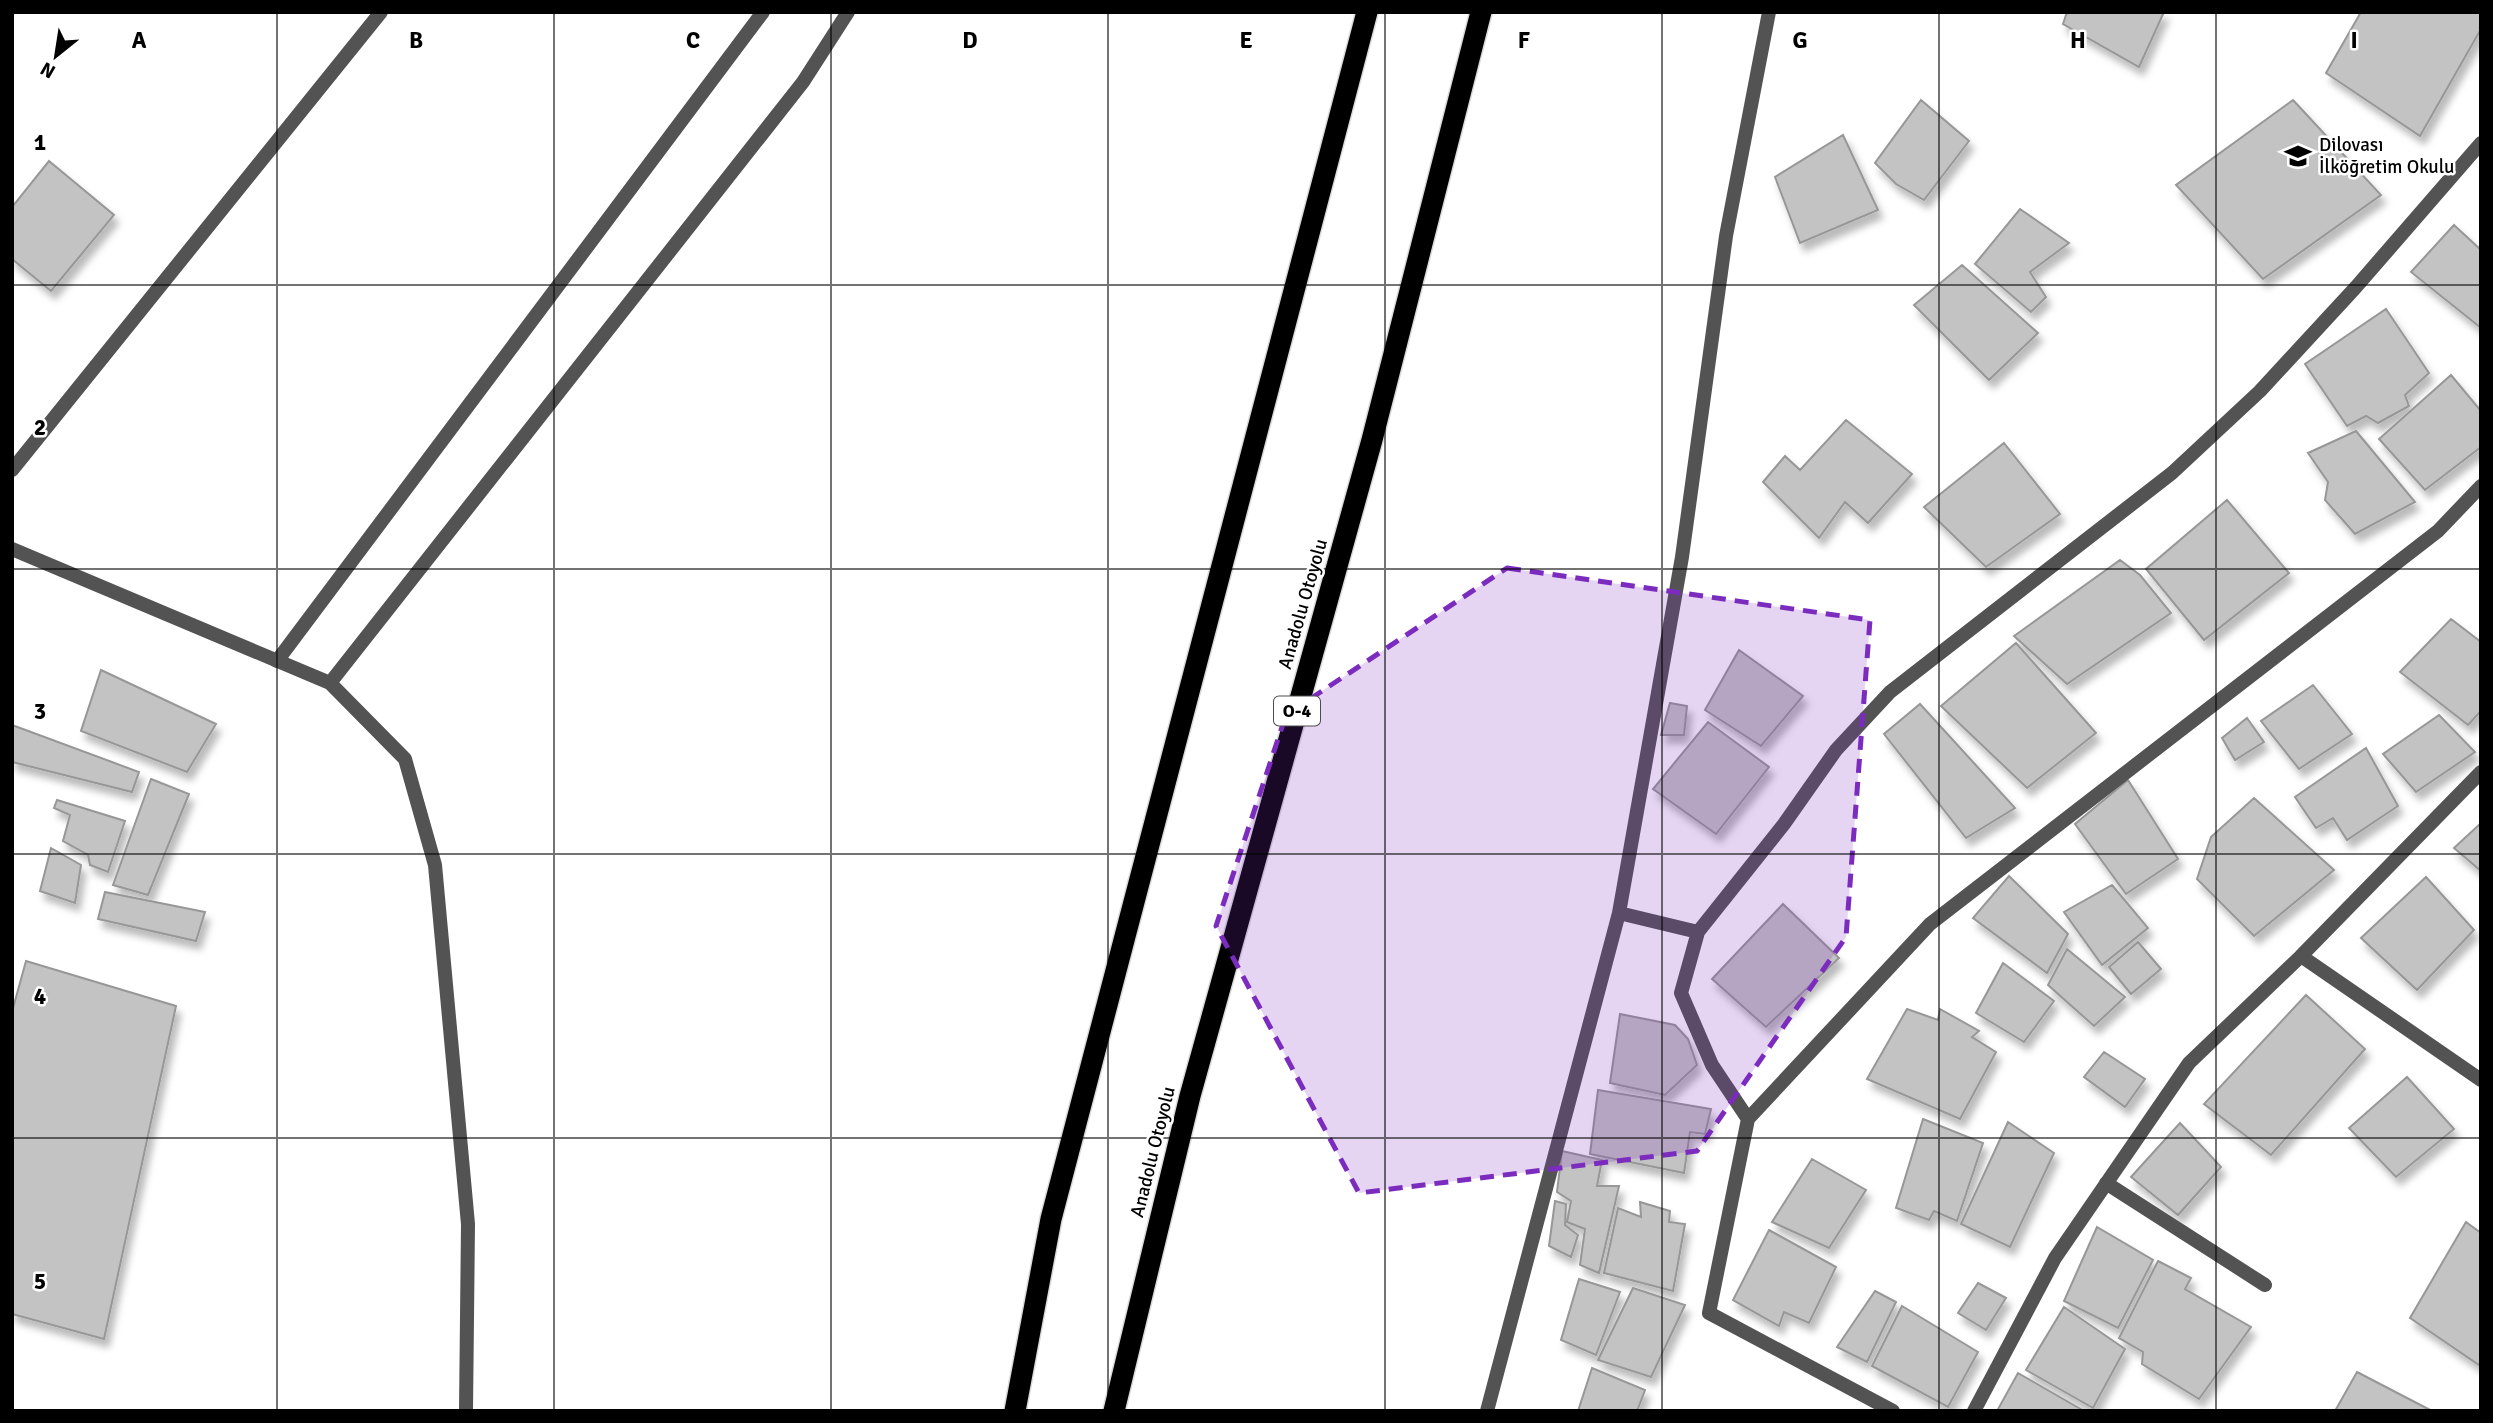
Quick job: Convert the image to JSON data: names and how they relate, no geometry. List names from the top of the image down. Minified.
{"streets":{"highway":["Anadolu Otoyolu","O-4"]},"places":{"school or university":["Dilovası İlköğretim Okulu"]},"north":"bottom left","grid":{"columns":["A","B","C","D","E","F","G","H","I"],"rows":["1","2","3","4","5"]}}
